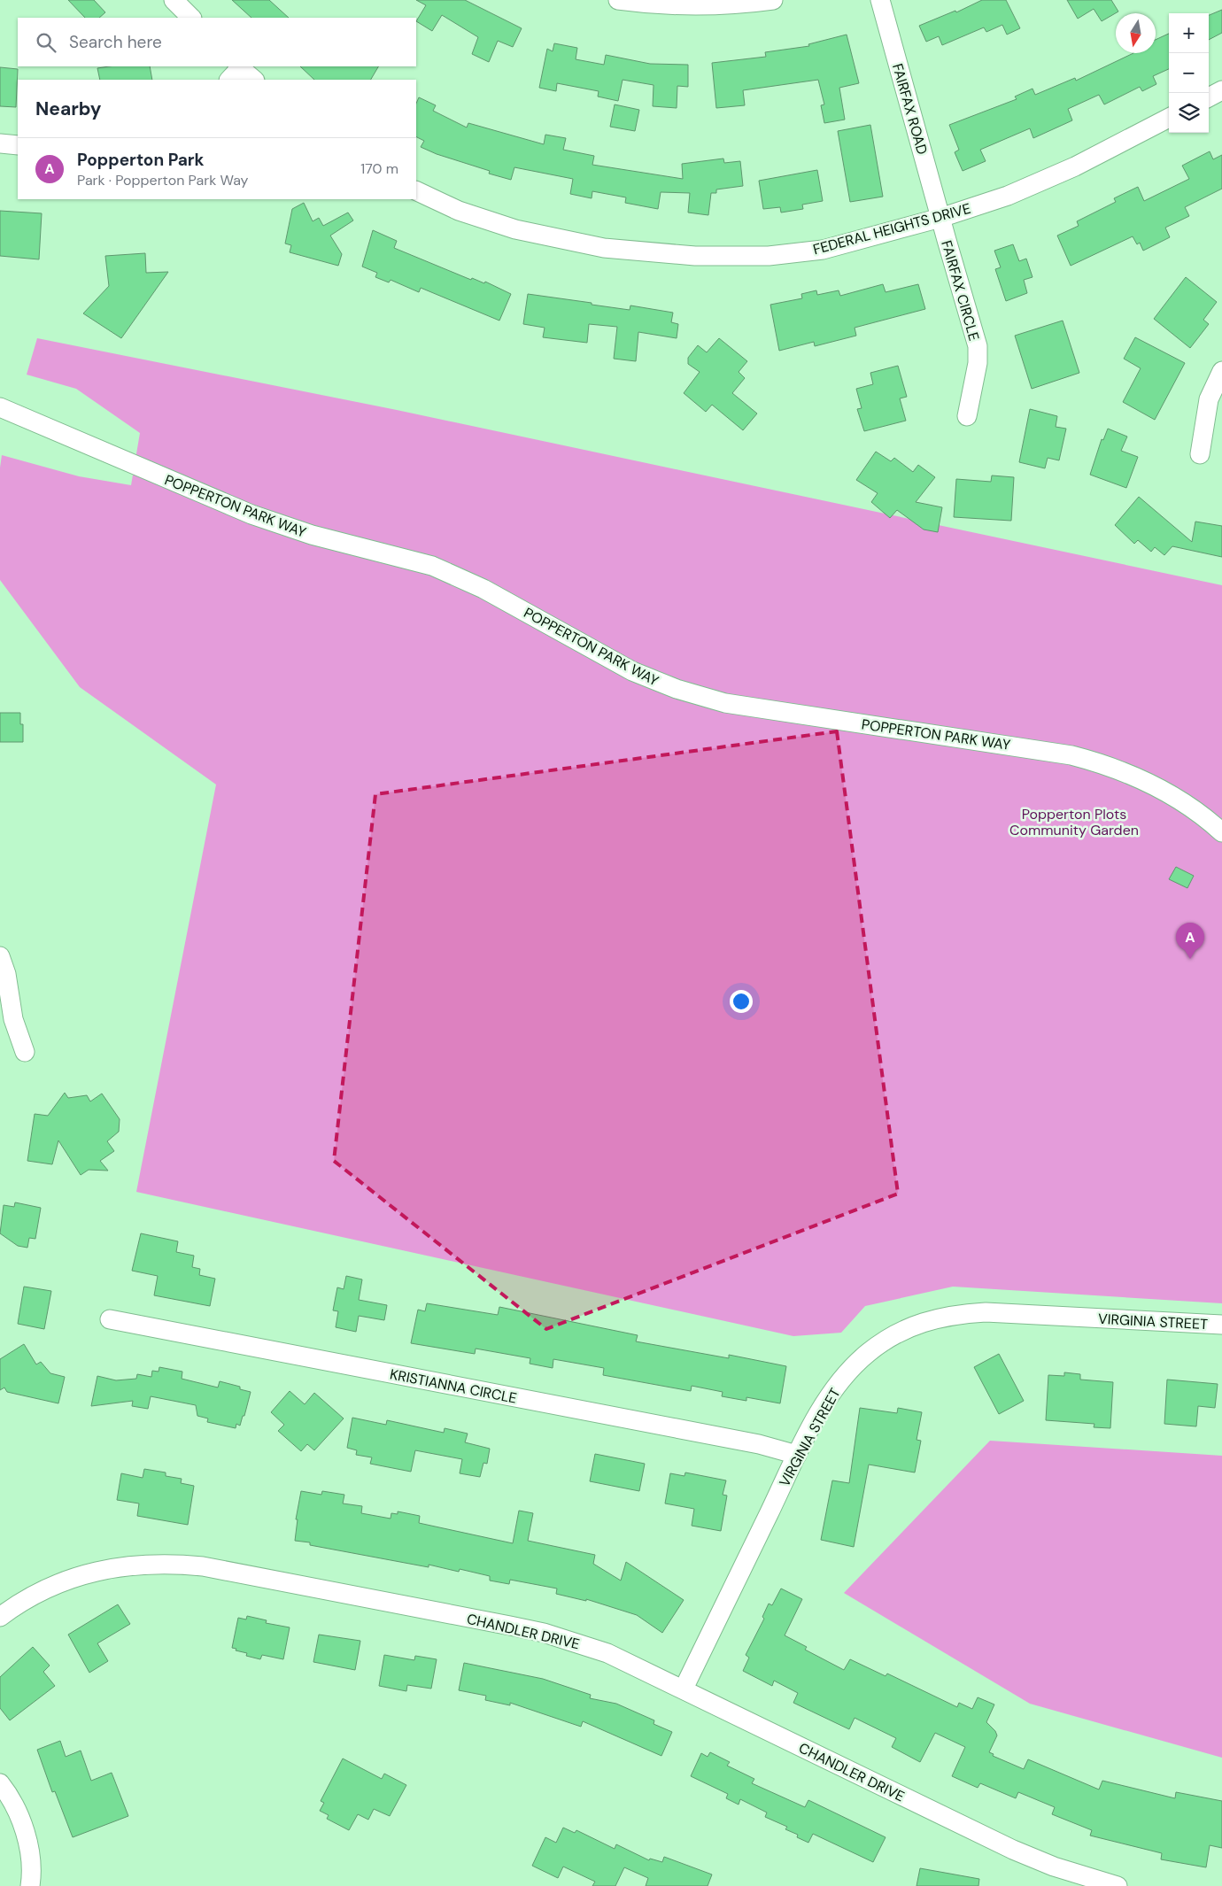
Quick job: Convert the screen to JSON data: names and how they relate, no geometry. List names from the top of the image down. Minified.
{"streets":{"street":["FAIRFAX ROAD","FEDERAL HEIGHTS DRIVE","FAIRFAX CIRCLE","POPPERTON PARK WAY","VIRGINIA STREET","KRISTIANNA CIRCLE","CHANDLER DRIVE"]},"crossings":[["FAIRFAX ROAD","FEDERAL HEIGHTS DRIVE"],["FAIRFAX ROAD","FAIRFAX CIRCLE"],["FEDERAL HEIGHTS DRIVE","FAIRFAX CIRCLE"],["VIRGINIA STREET","KRISTIANNA CIRCLE"],["VIRGINIA STREET","CHANDLER DRIVE"]],"parks":["Popperton Plots Community Garden"],"north":"bottom","page":{"map_buttons":["+","−"],"search":"Search here","heading":"Nearby","list":[{"mark":"A","name":"Popperton Park","note":"Park · Popperton Park Way","value":"170 m"}],"pins":"A"}}
